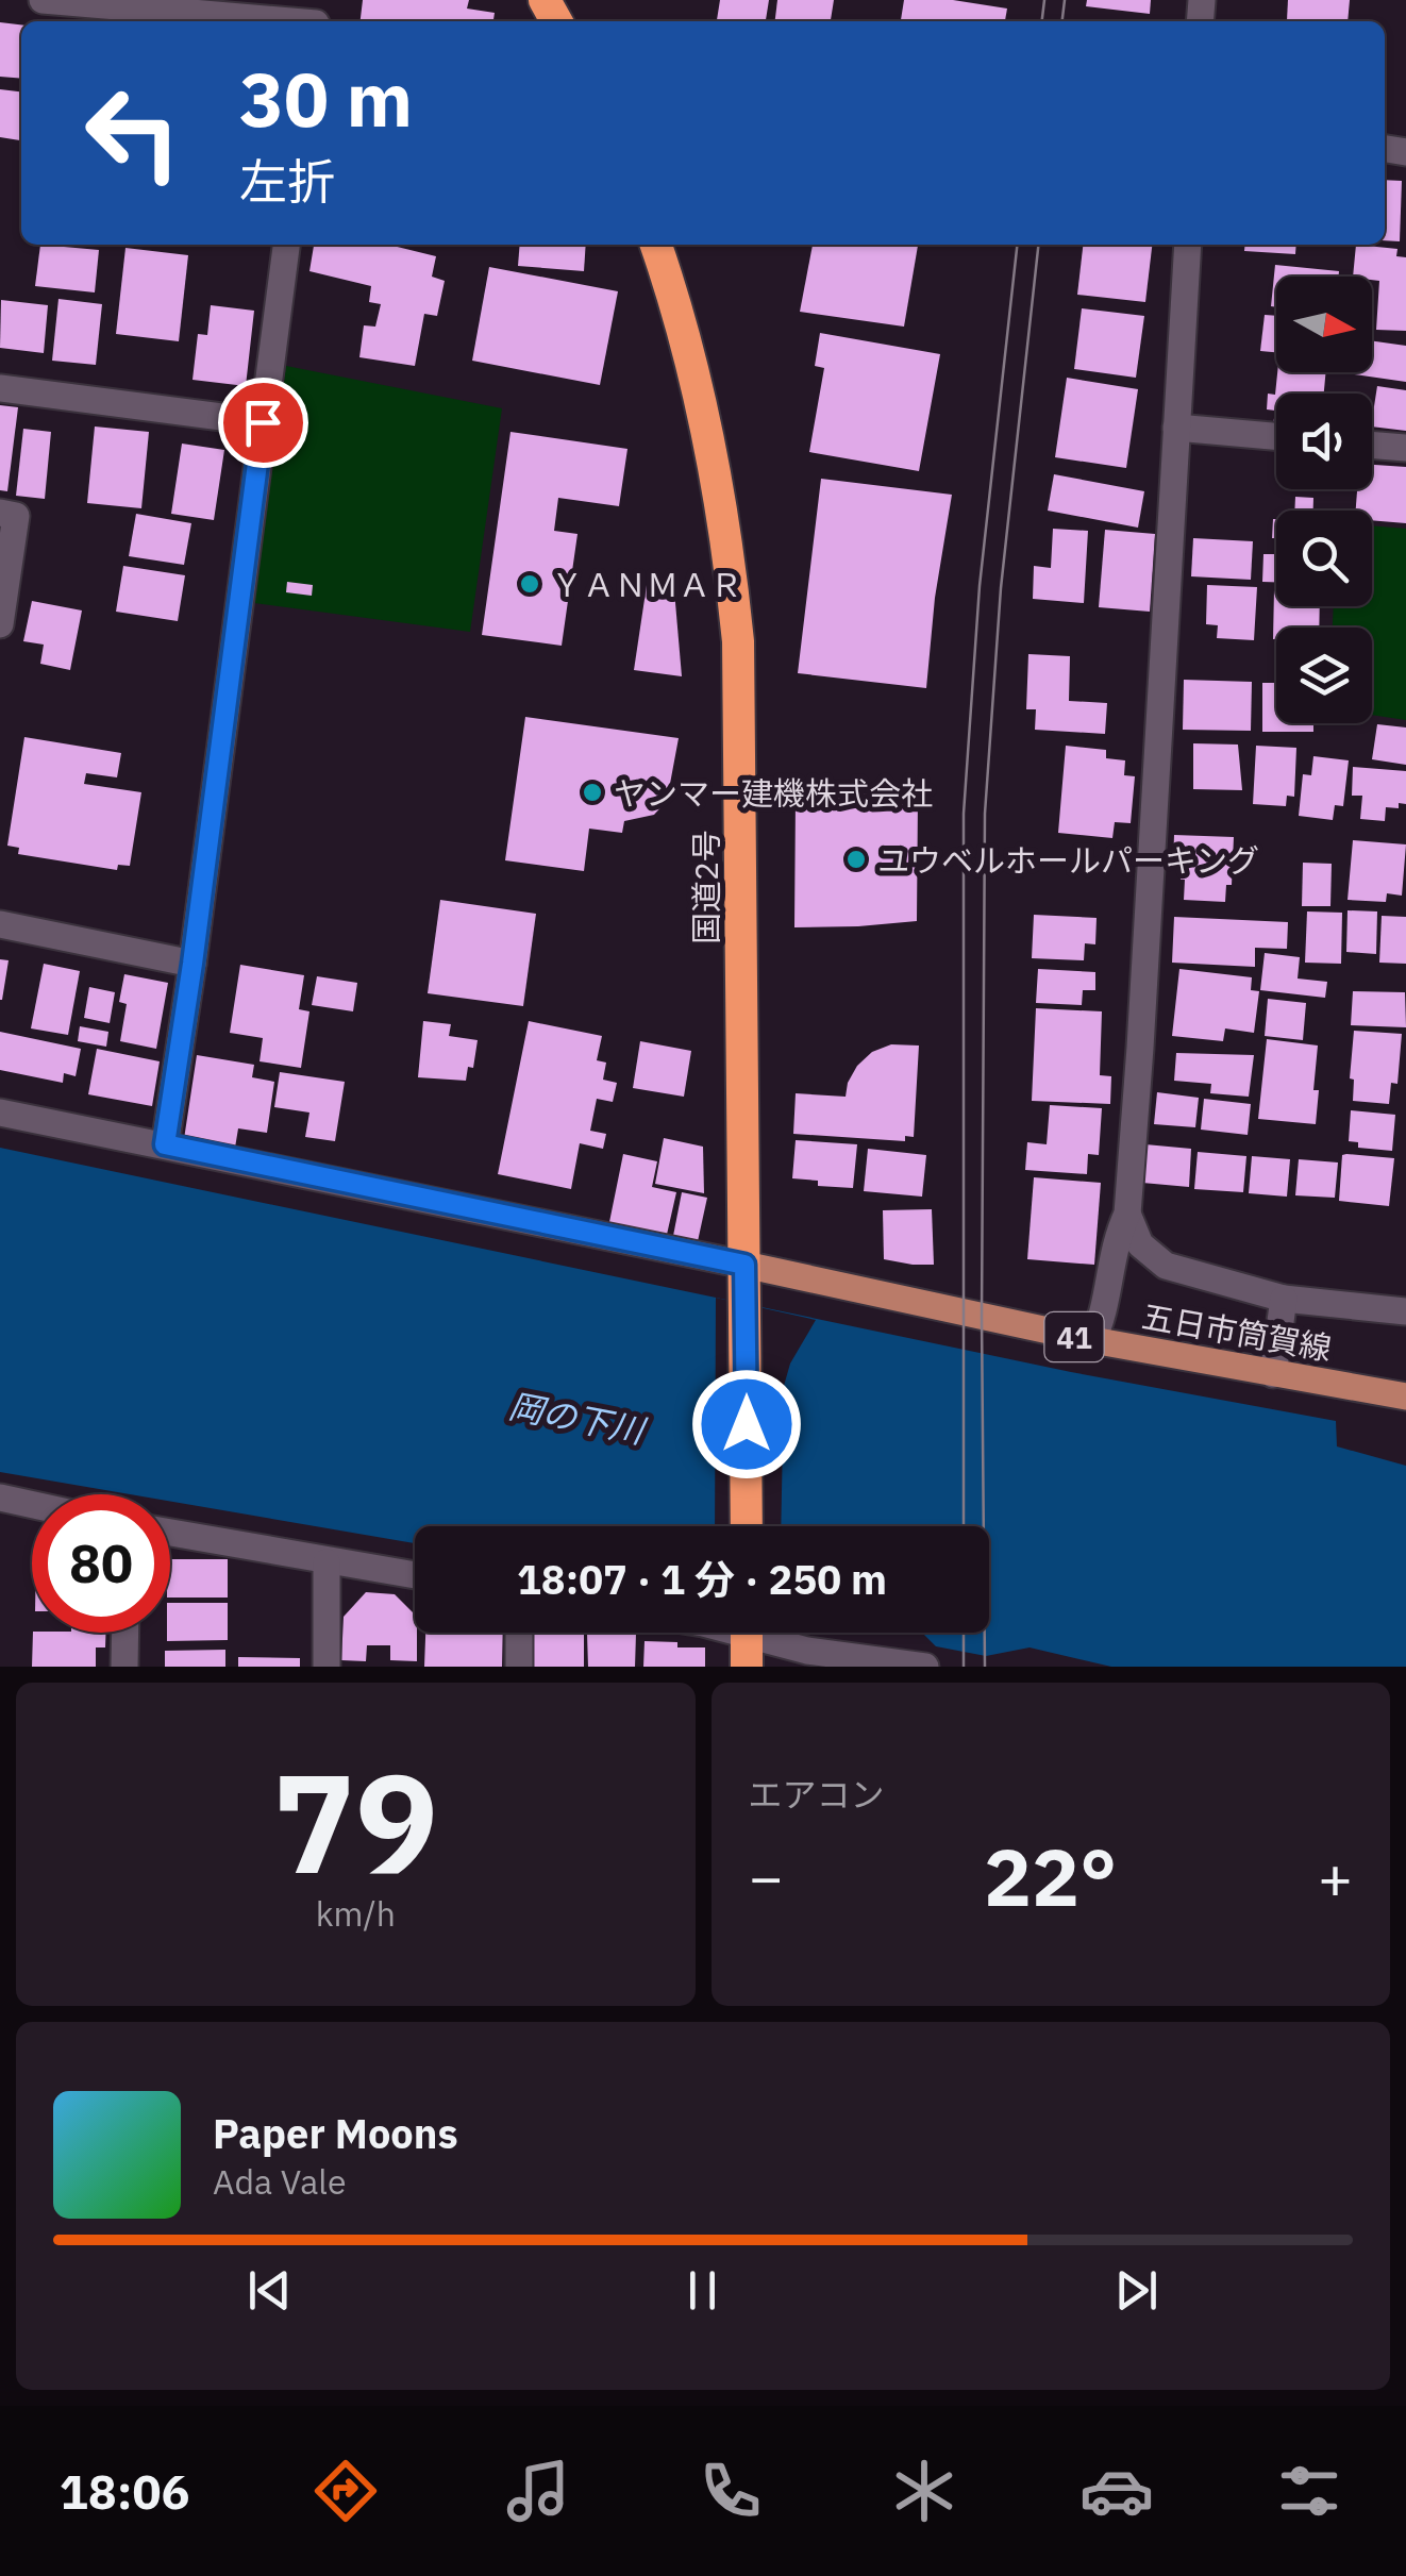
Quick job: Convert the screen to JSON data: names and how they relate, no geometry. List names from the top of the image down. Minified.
{"streets":{"highway":["国道2号"],"main road":["五日市筒賀線","41"]},"crossings":[["国道2号","五日市筒賀線"]],"water":["岡の下川"],"places":["ＹＡＮＭＡＲ","ヤンマー建機株式会社","ユウベルホールパーキング"],"north":"right","page":{"turn":["30 m","左折"],"limit":"80","trip":"18:07 · 1 分 · 250 m","tile":[["79","km/h"],"エアコン"],"heat":["−","22°","+"],"song":["Paper Moons","Ada Vale"],"tabs":"18:06"}}
